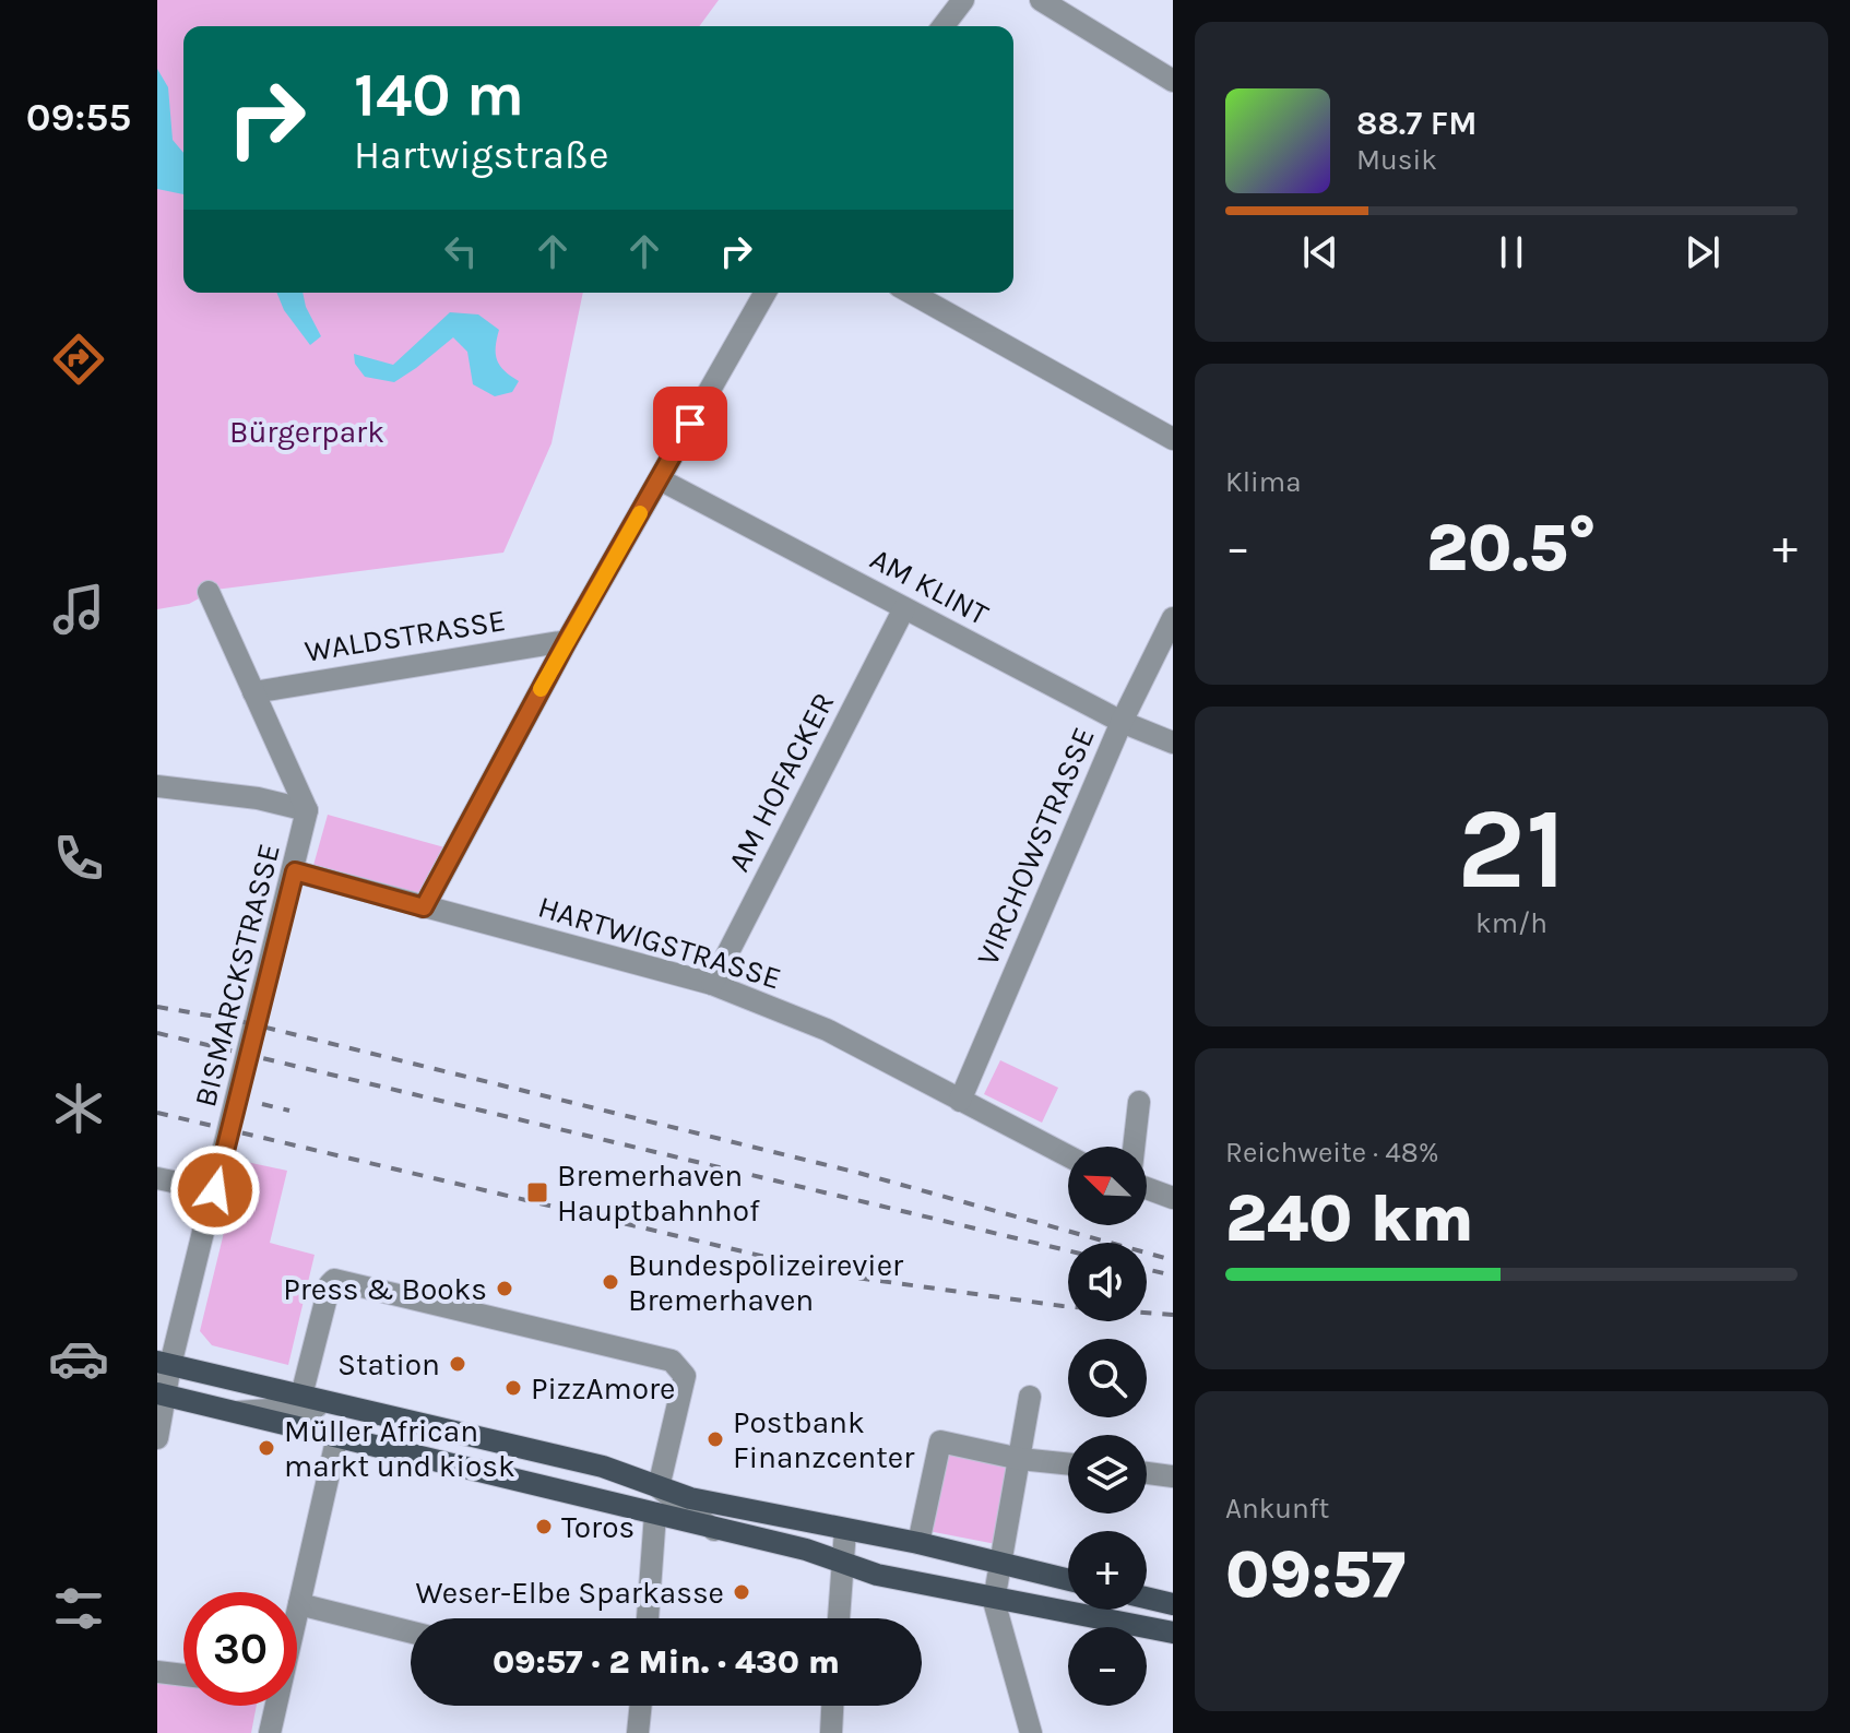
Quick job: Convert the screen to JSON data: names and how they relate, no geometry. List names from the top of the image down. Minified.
{"streets":{"street":["AM KLINT","WALDSTRASSE","AM HOFACKER","VIRCHOWSTRASSE","HARTWIGSTRASSE","BISMARCKSTRASSE"]},"crossings":[["AM KLINT","AM HOFACKER"],["AM KLINT","VIRCHOWSTRASSE"],["WALDSTRASSE","BISMARCKSTRASSE"],["AM HOFACKER","HARTWIGSTRASSE"],["VIRCHOWSTRASSE","HARTWIGSTRASSE"],["HARTWIGSTRASSE","BISMARCKSTRASSE"]],"parks":["Bürgerpark"],"places":{"transit":["Bremerhaven Hauptbahnhof"],"other":["Bundespolizeirevier Bremerhaven","Press & Books","Station","PizzAmore","Postbank Finanzcenter","Müller African markt und kiosk","Toros","Weser-Elbe Sparkasse"]},"north":"top left","page":{"tabs":"09:55","turn":["140 m","Hartwigstraße"],"song":["88.7 FM","Musik"],"tile":["Klima",["21","km/h"],["Reichweite · 48%","240 km"],["Ankunft","09:57"]],"heat":["−","20.5°","+"],"map_buttons":["+","−"],"limit":"30","trip":"09:57 · 2 Min. · 430 m"}}
